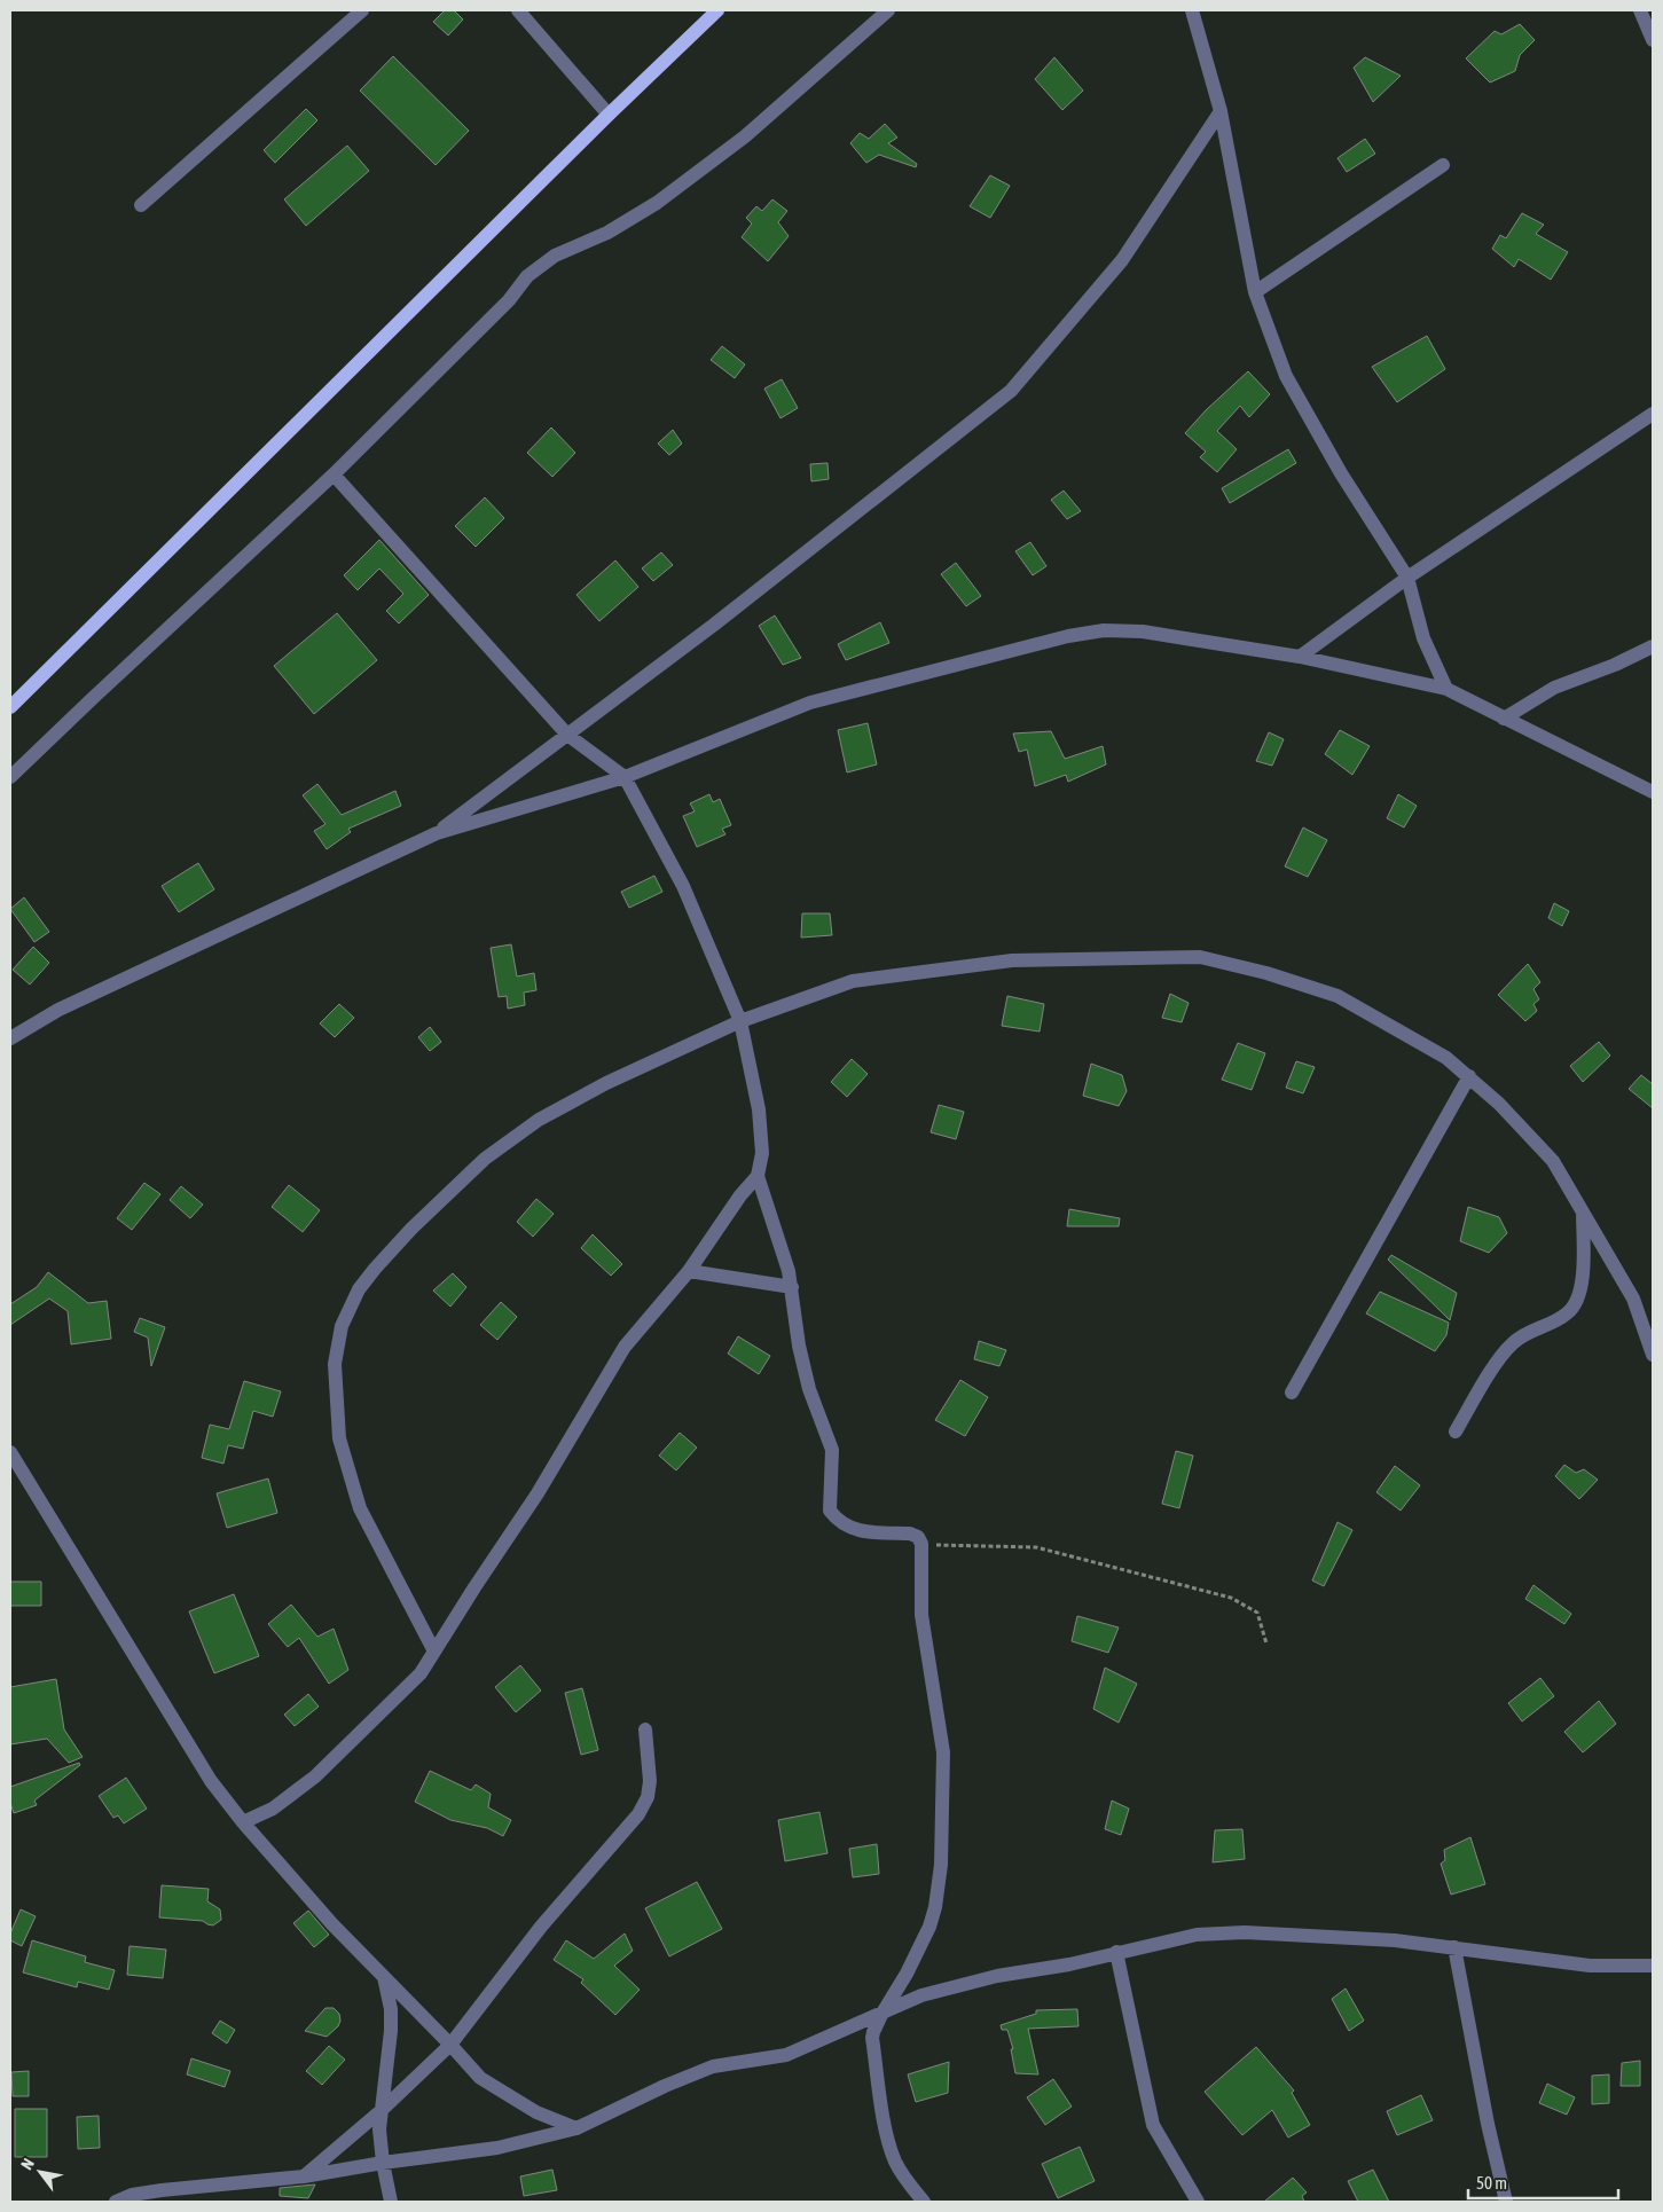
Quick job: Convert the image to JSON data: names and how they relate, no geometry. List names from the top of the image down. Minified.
{"scale_bar":"50 m","north":"top left"}
